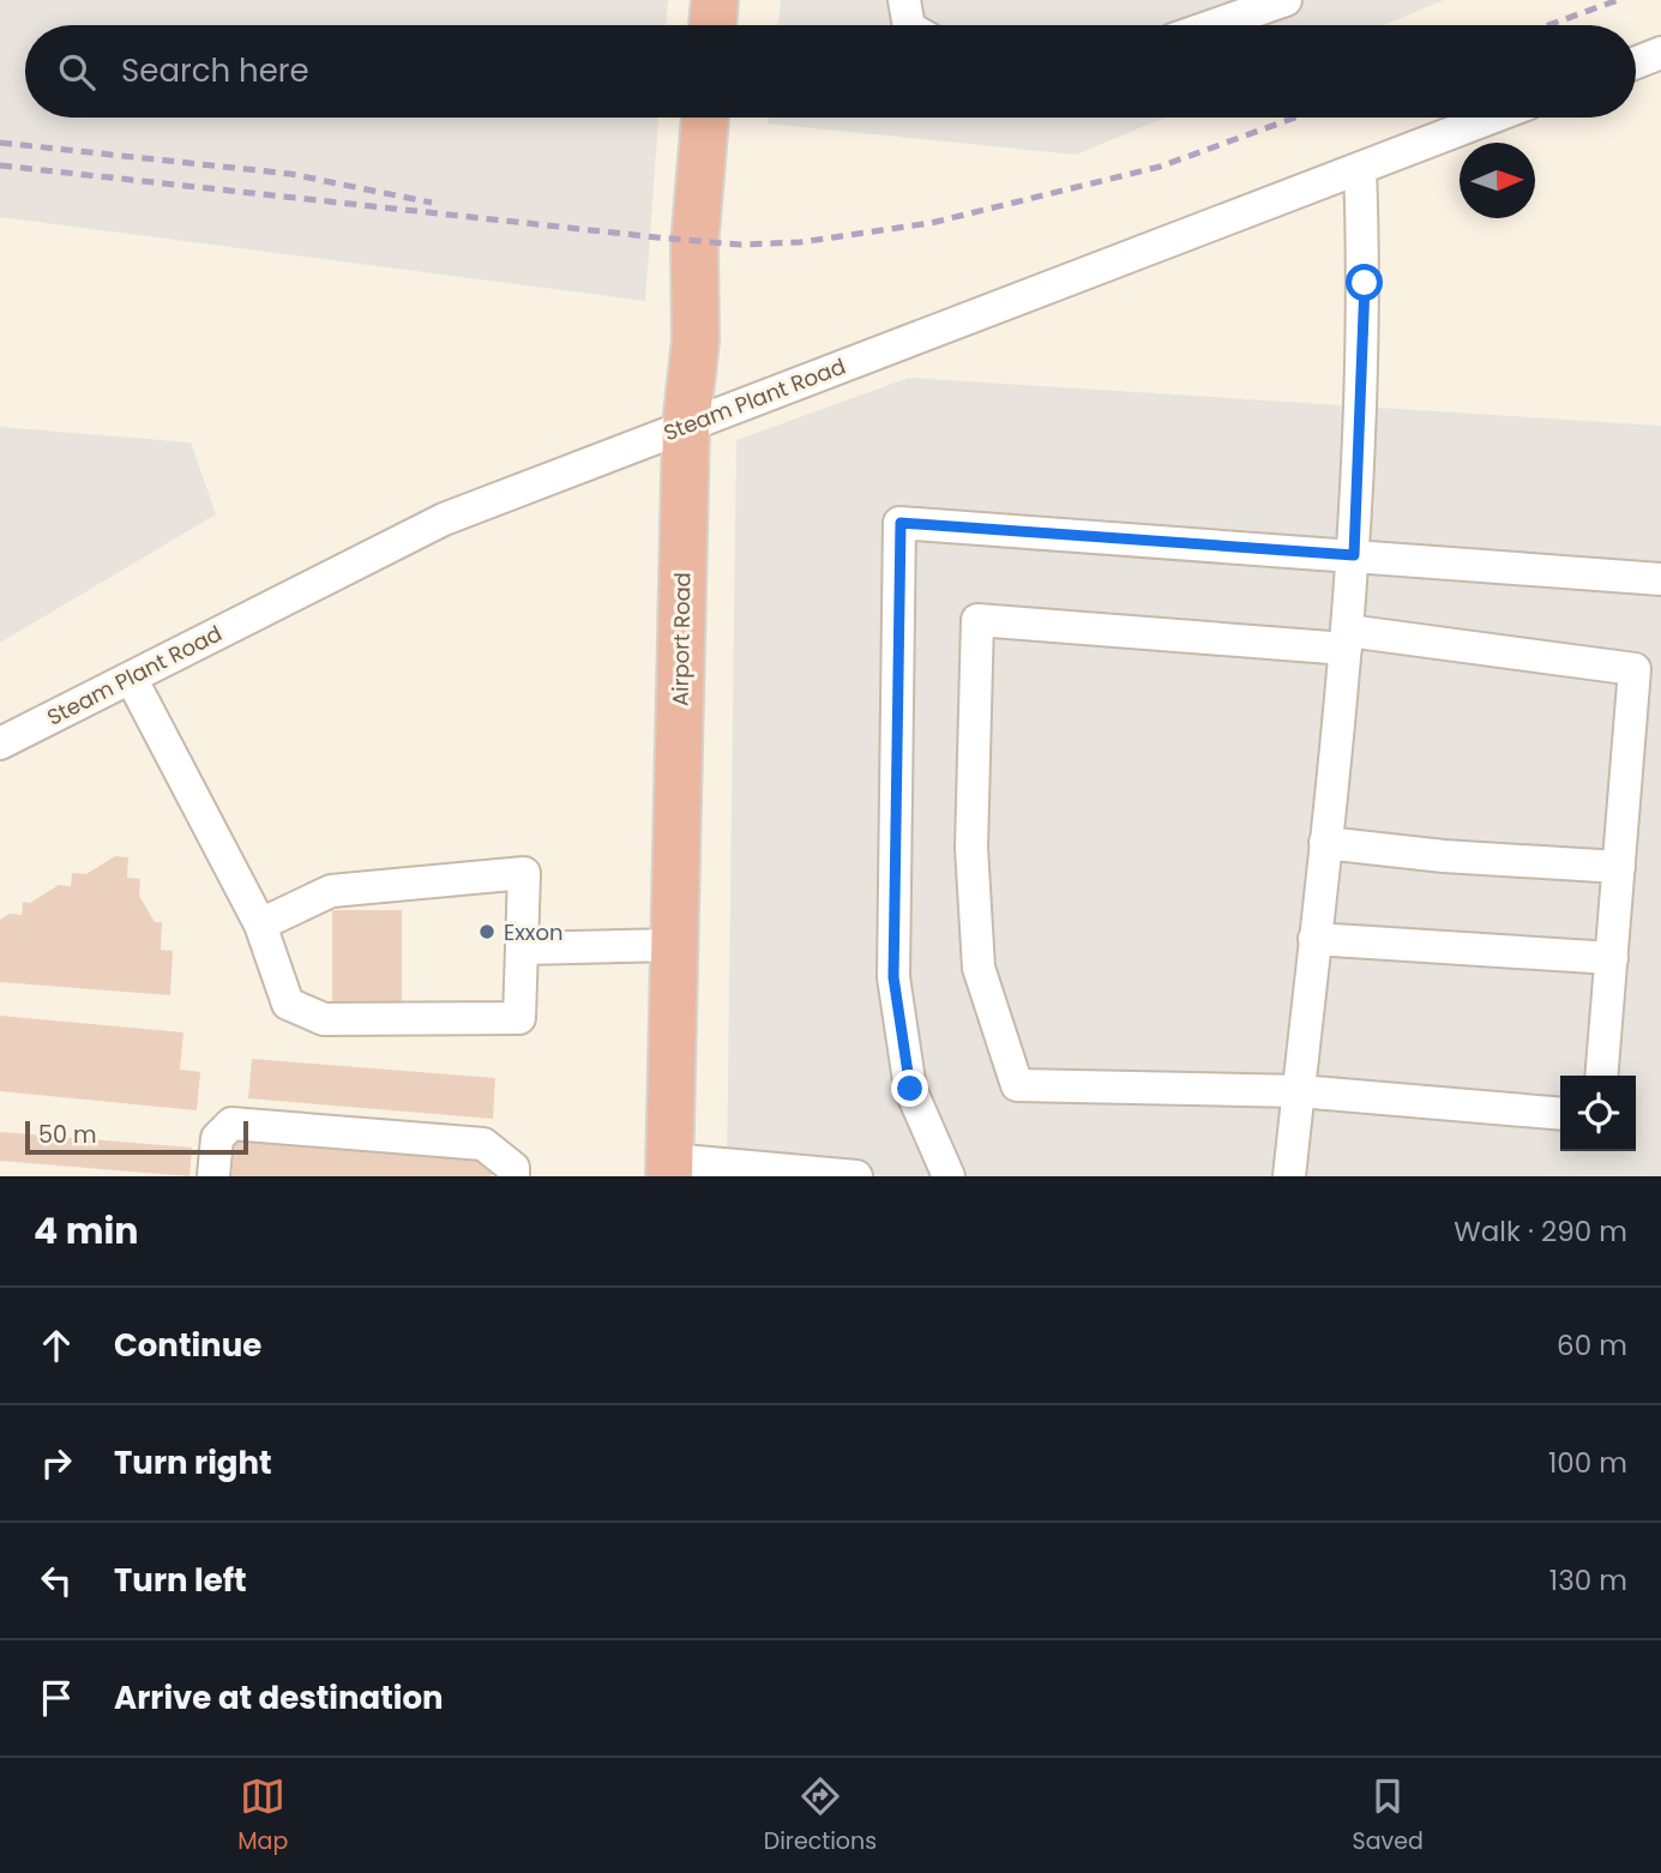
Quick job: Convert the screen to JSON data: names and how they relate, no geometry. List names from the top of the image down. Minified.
{"streets":{"highway":["Airport Road"],"street":["Steam Plant Road"]},"crossings":[["Steam Plant Road","Airport Road"]],"places":["Exxon"],"scale_bar":"50 m","north":"right","page":{"search":"Search here","scale":"50 m","heading":["4 min","Walk · 290 m"],"list":[["Continue","60 m"],["Turn right","100 m"],["Turn left","130 m"],"Arrive at destination"],"nav":["Map","Directions","Saved"]}}
